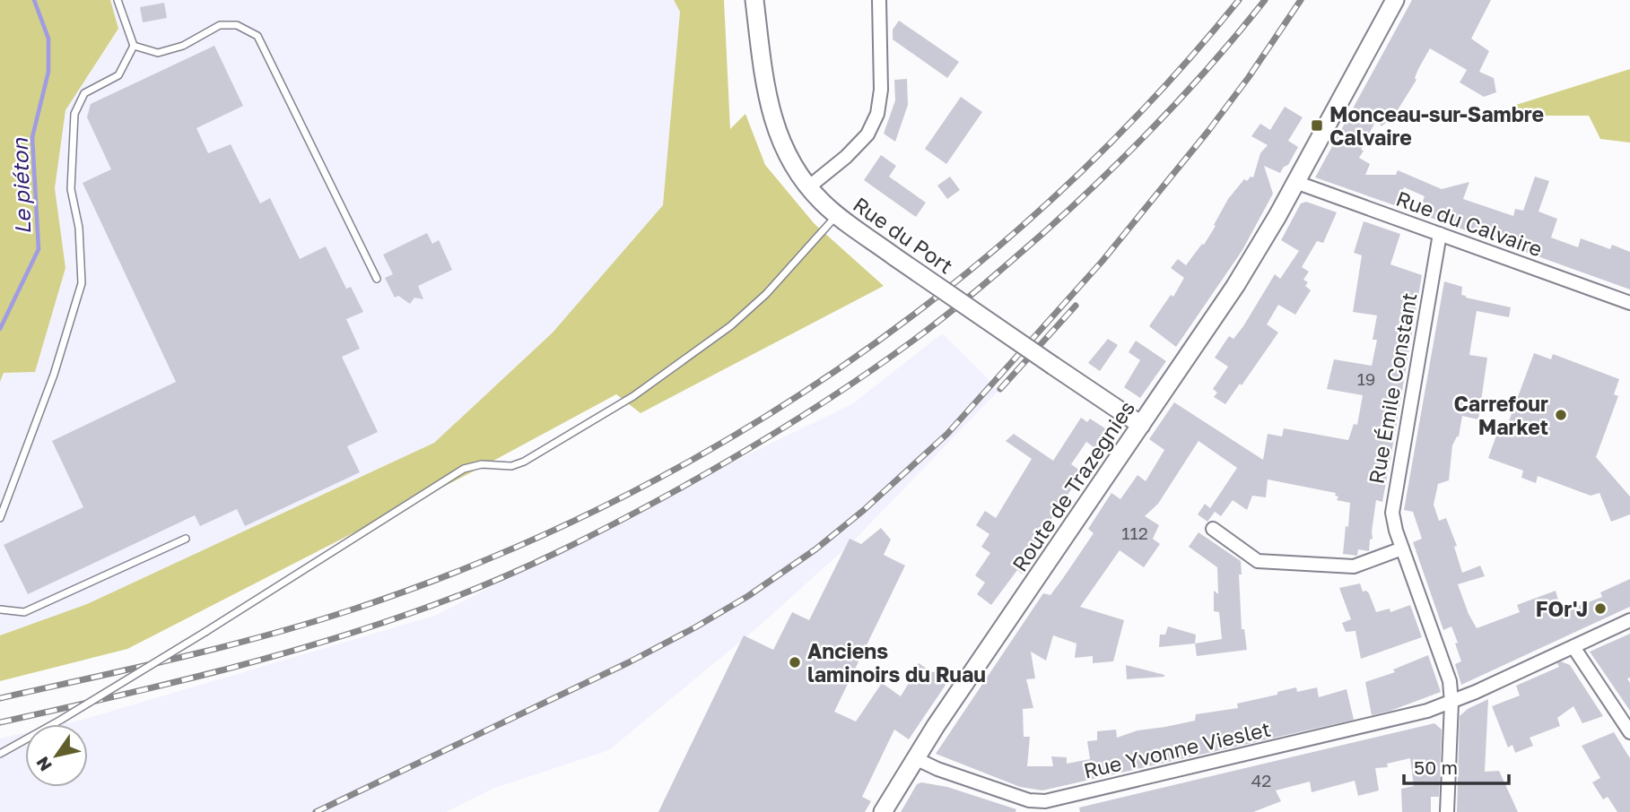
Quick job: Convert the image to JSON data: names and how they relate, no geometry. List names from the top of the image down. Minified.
{"streets":{"main road":["Rue du Port","Route de Trazegnies"],"street":["Rue du Calvaire","Rue Émile Constant","Rue Yvonne Vieslet"]},"crossings":[["Rue du Calvaire","Rue Émile Constant"],["Rue du Calvaire","Route de Trazegnies"],["Rue du Port","Route de Trazegnies"],["Rue Émile Constant","Rue Yvonne Vieslet"],["Route de Trazegnies","Rue Yvonne Vieslet"]],"water":["Le piéton"],"places":{"transit":["Monceau-sur-Sambre Calvaire"],"other":["Carrefour Market","FOr'J","Anciens laminoirs du Ruau"]},"house_numbers":["19","112","42"],"scale_bar":"50 m","north":"bottom left"}
